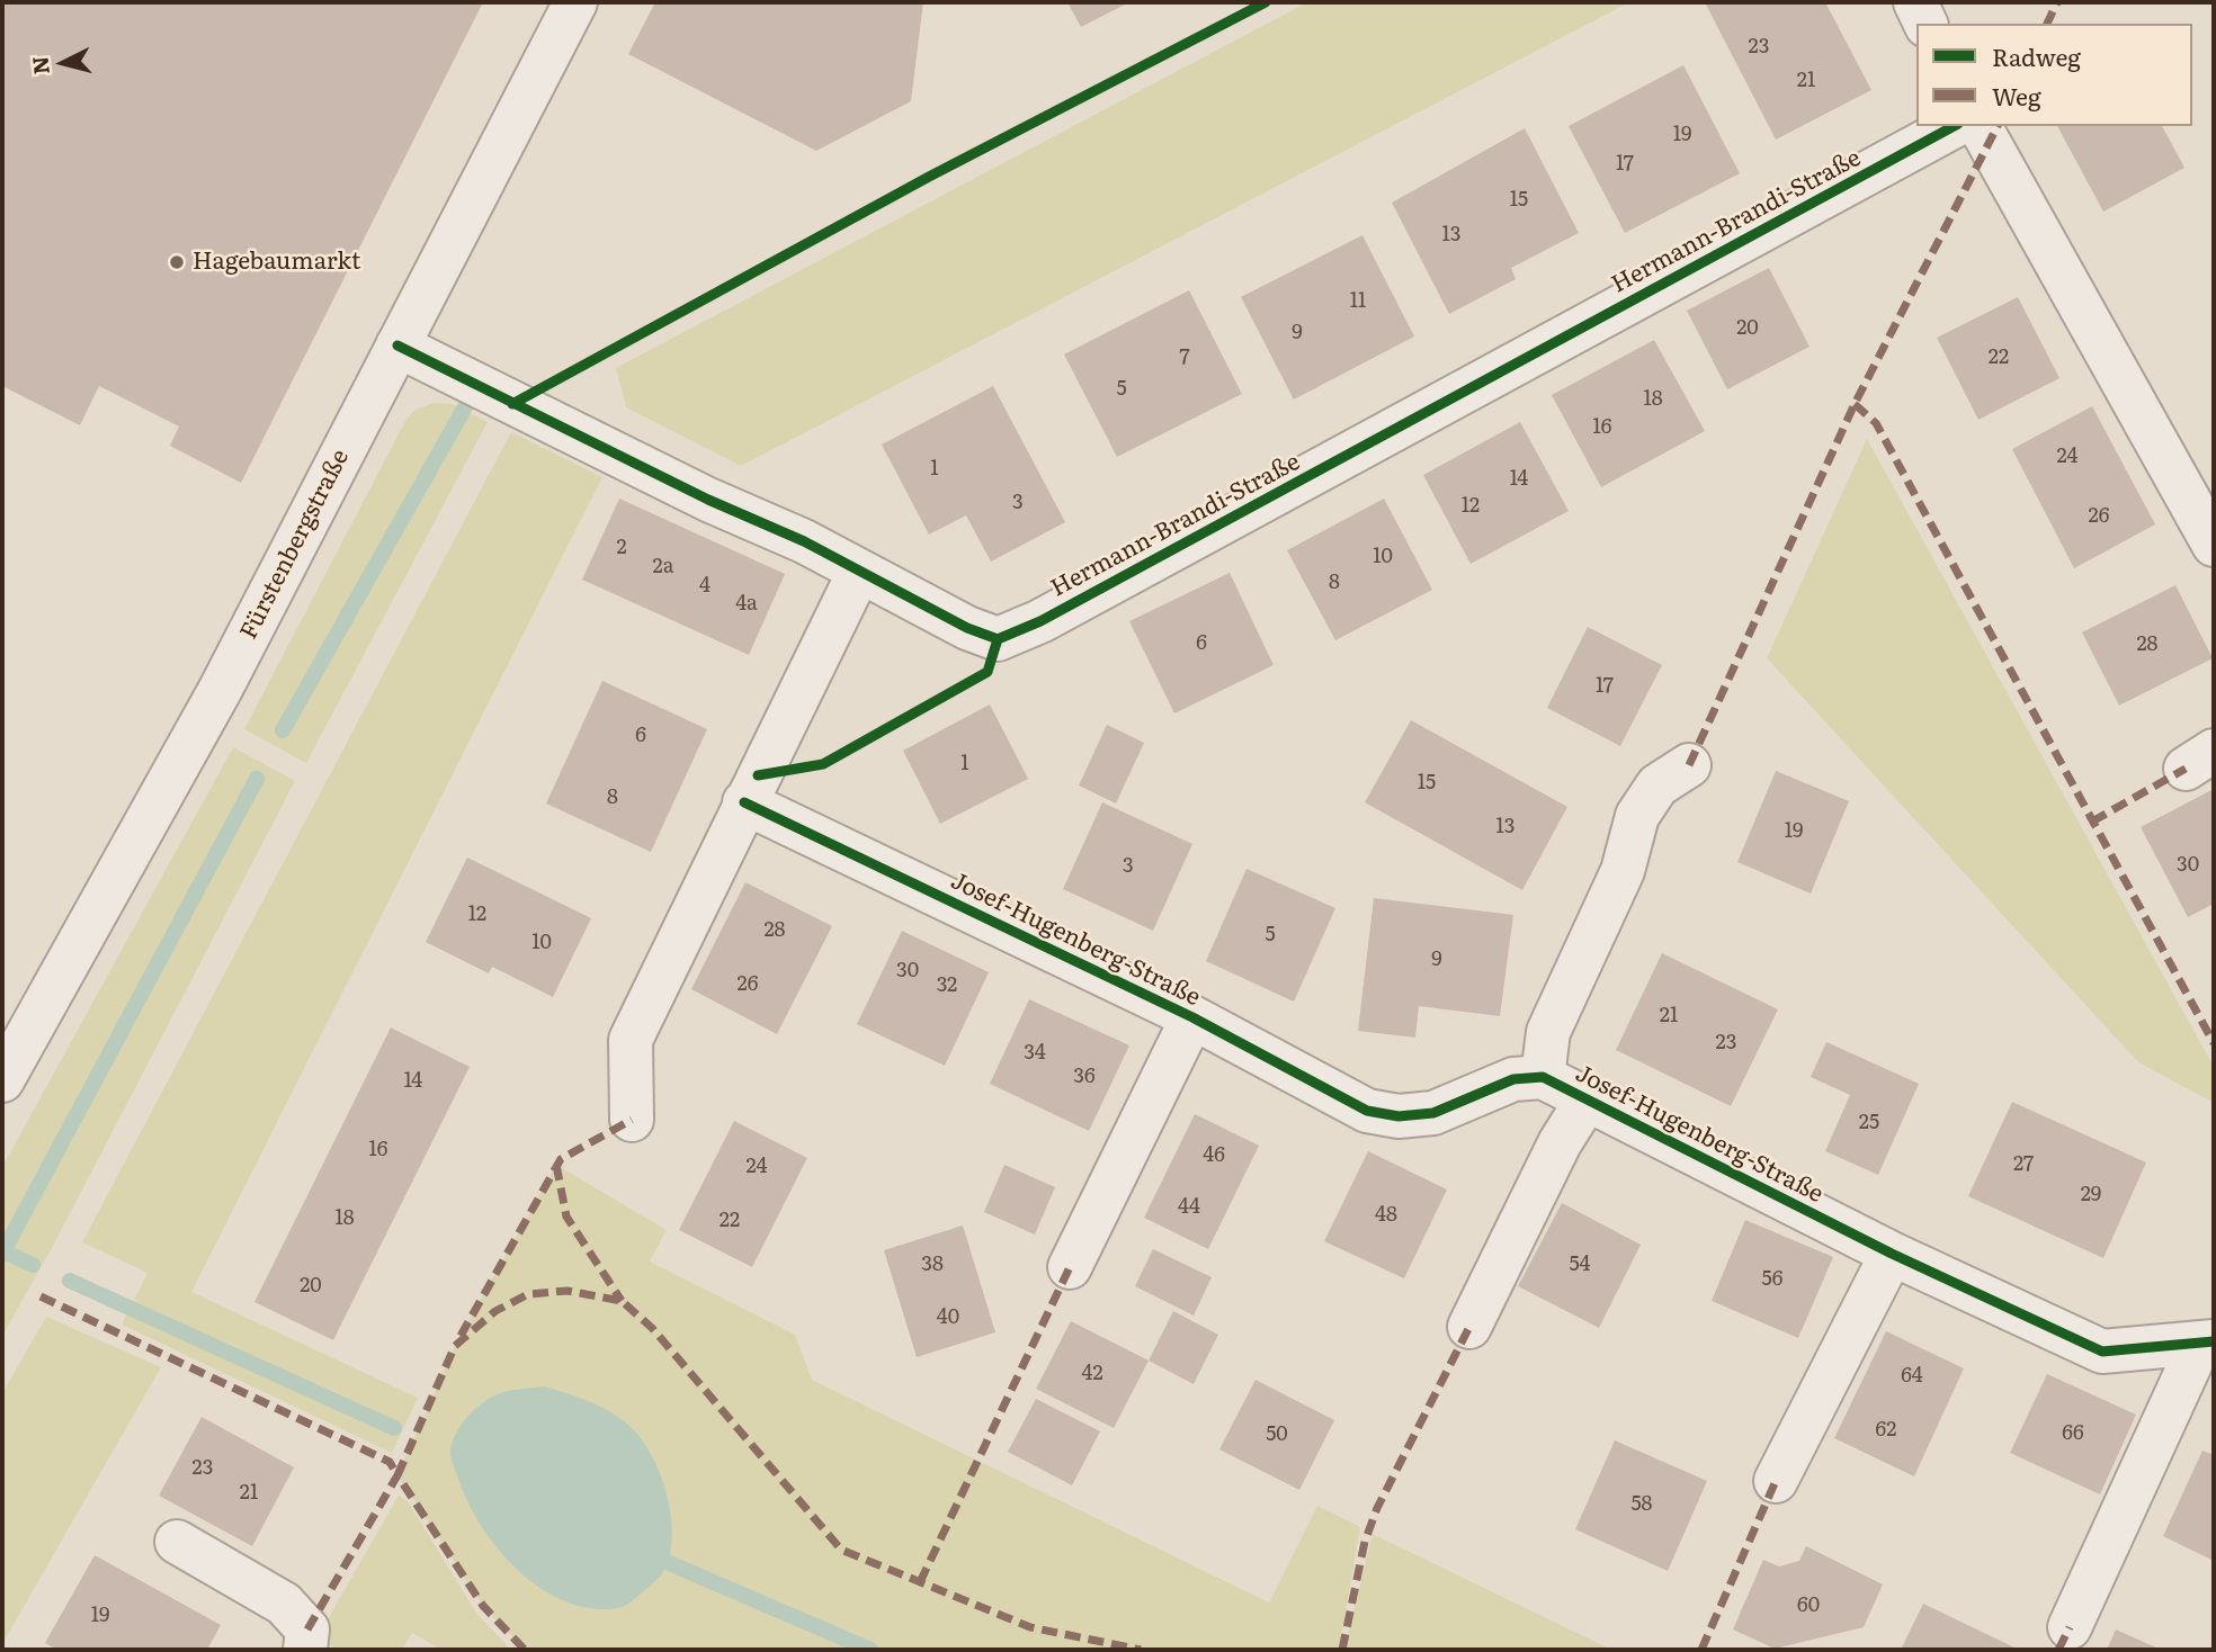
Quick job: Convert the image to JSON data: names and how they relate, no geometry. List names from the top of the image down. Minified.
{"streets":{"street":["Hermann-Brandi-Straße","Fürstenbergstraße","Josef-Hugenberg-Straße"]},"crossings":[["Hermann-Brandi-Straße","Fürstenbergstraße"]],"places":["Hagebaumarkt"],"house_numbers":["23","21","19","17","15","13","11","20","9","7","22","5","18","16","24","1","14","3","12","26","2","10","2a","8","4","4a","6","28","17","6","1","15","8","13","19","30","3","12","28","5","10","9","30","26","32","21","23","34","36","14","25","16","46","27","24","29","44","48","18","22","38","54","56","20","40","42","64","62","66","50","23","21","58","60","19"],"legend":["Radweg","Weg"],"north":"left"}
